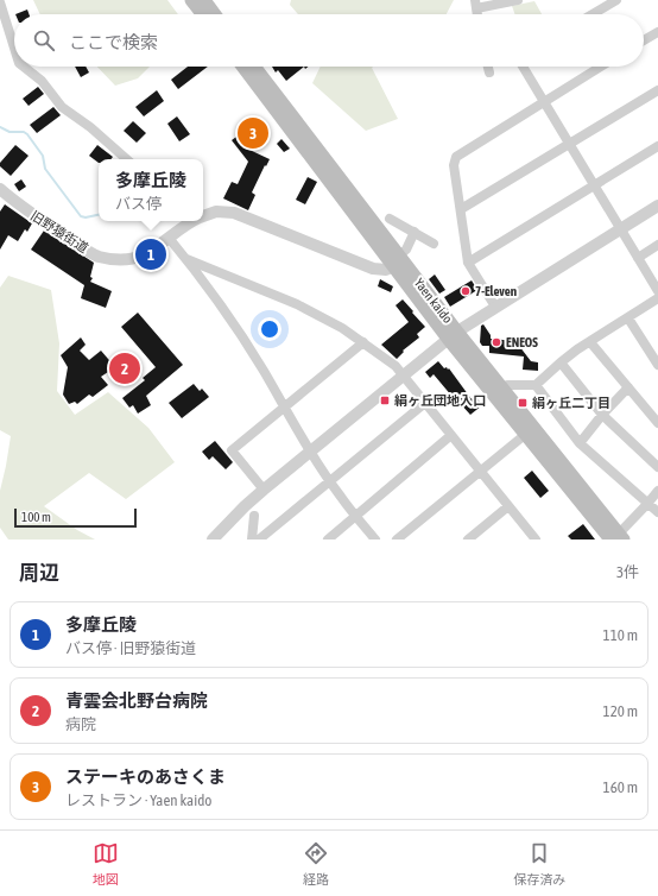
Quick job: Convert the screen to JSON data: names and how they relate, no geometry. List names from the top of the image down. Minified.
{"streets":{"main road":["Yaen kaido"],"street":["旧野猿街道"]},"crossings":[["旧野猿街道","Yaen kaido"]],"places":{"other":["7-Eleven","ENEOS"],"transit":["絹ヶ丘団地入口","絹ヶ丘二丁目"]},"scale_bar":"100 m","page":{"search":"ここで検索","pins":["3","1","2"],"popup":["多摩丘陵","バス停"],"scale":"100 m","heading":["周辺","3件"],"list":[{"mark":"1","name":"多摩丘陵","note":"バス停 · 旧野猿街道","value":"110 m"},{"mark":"2","name":"青雲会北野台病院","note":"病院","value":"120 m"},{"mark":"3","name":"ステーキのあさくま","note":"レストラン · Yaen kaido","value":"160 m"}],"nav":["地図","経路","保存済み"]}}
